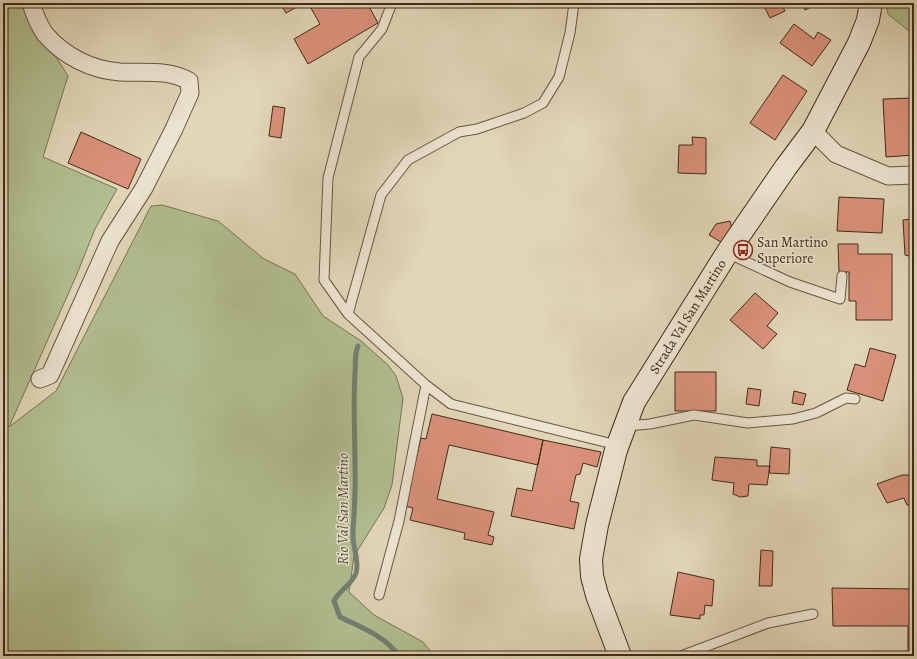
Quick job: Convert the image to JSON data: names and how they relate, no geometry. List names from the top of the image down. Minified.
{"streets":{"street":["Strada Val San Martino"]},"water":["Rio Val San Martino"],"places":{"bus stop":["San Martino Superiore"]}}
